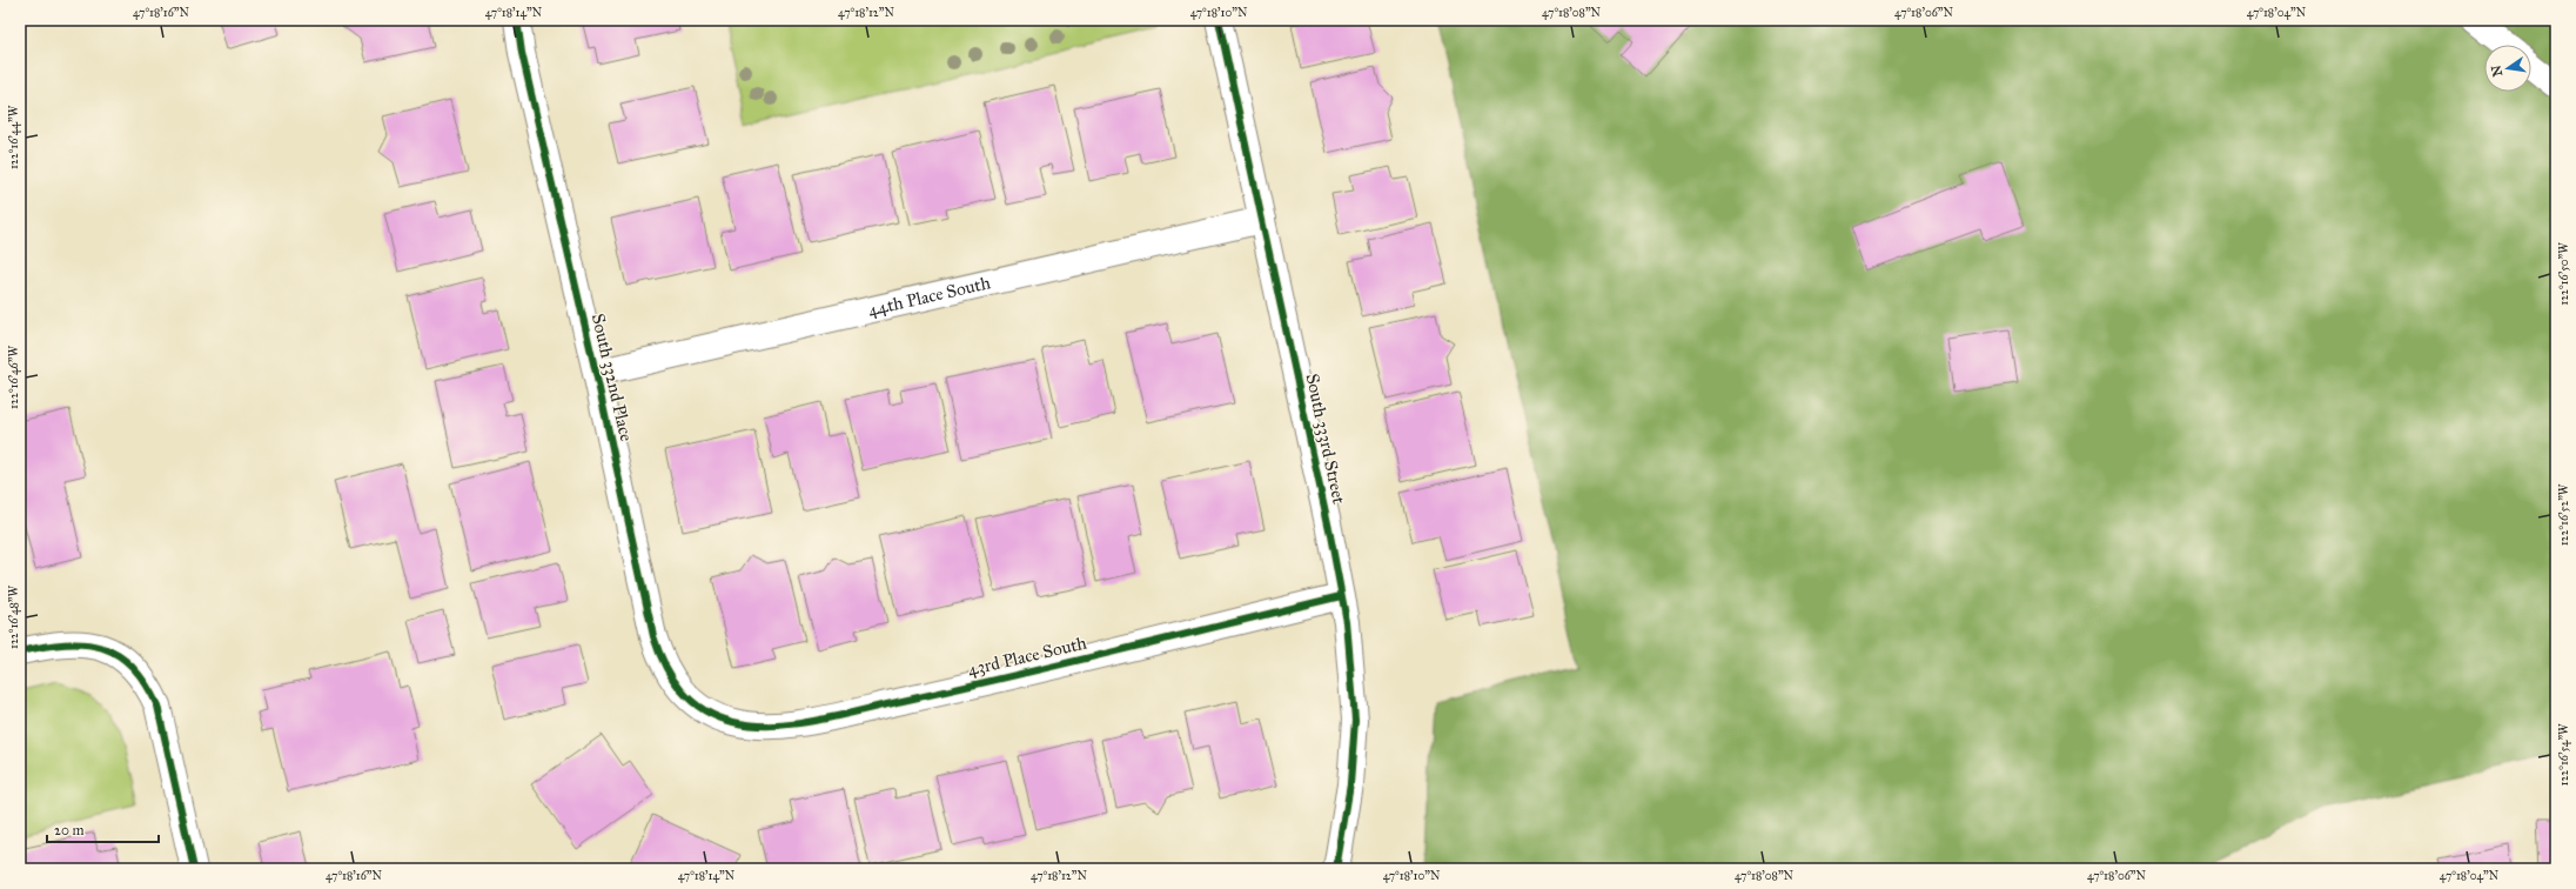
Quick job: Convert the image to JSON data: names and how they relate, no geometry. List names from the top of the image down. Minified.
{"streets":{"main road":["44th Place South","South 332nd Place","South 333rd Street","43rd Place South"]},"crossings":[["44th Place South","South 332nd Place"],["44th Place South","South 333rd Street"],["South 332nd Place","43rd Place South"],["South 333rd Street","43rd Place South"]],"scale_bar":"20 m","north":"left","coordinates":["47°18'16\"N","47°18'14\"N","47°18'12\"N","47°18'10\"N","47°18'08\"N","47°18'06\"N","47°18'04\"N","122°16'44\"W","122°16'50\"W","122°16'46\"W","122°16'52\"W","122°16'48\"W","122°16'54\"W"]}
